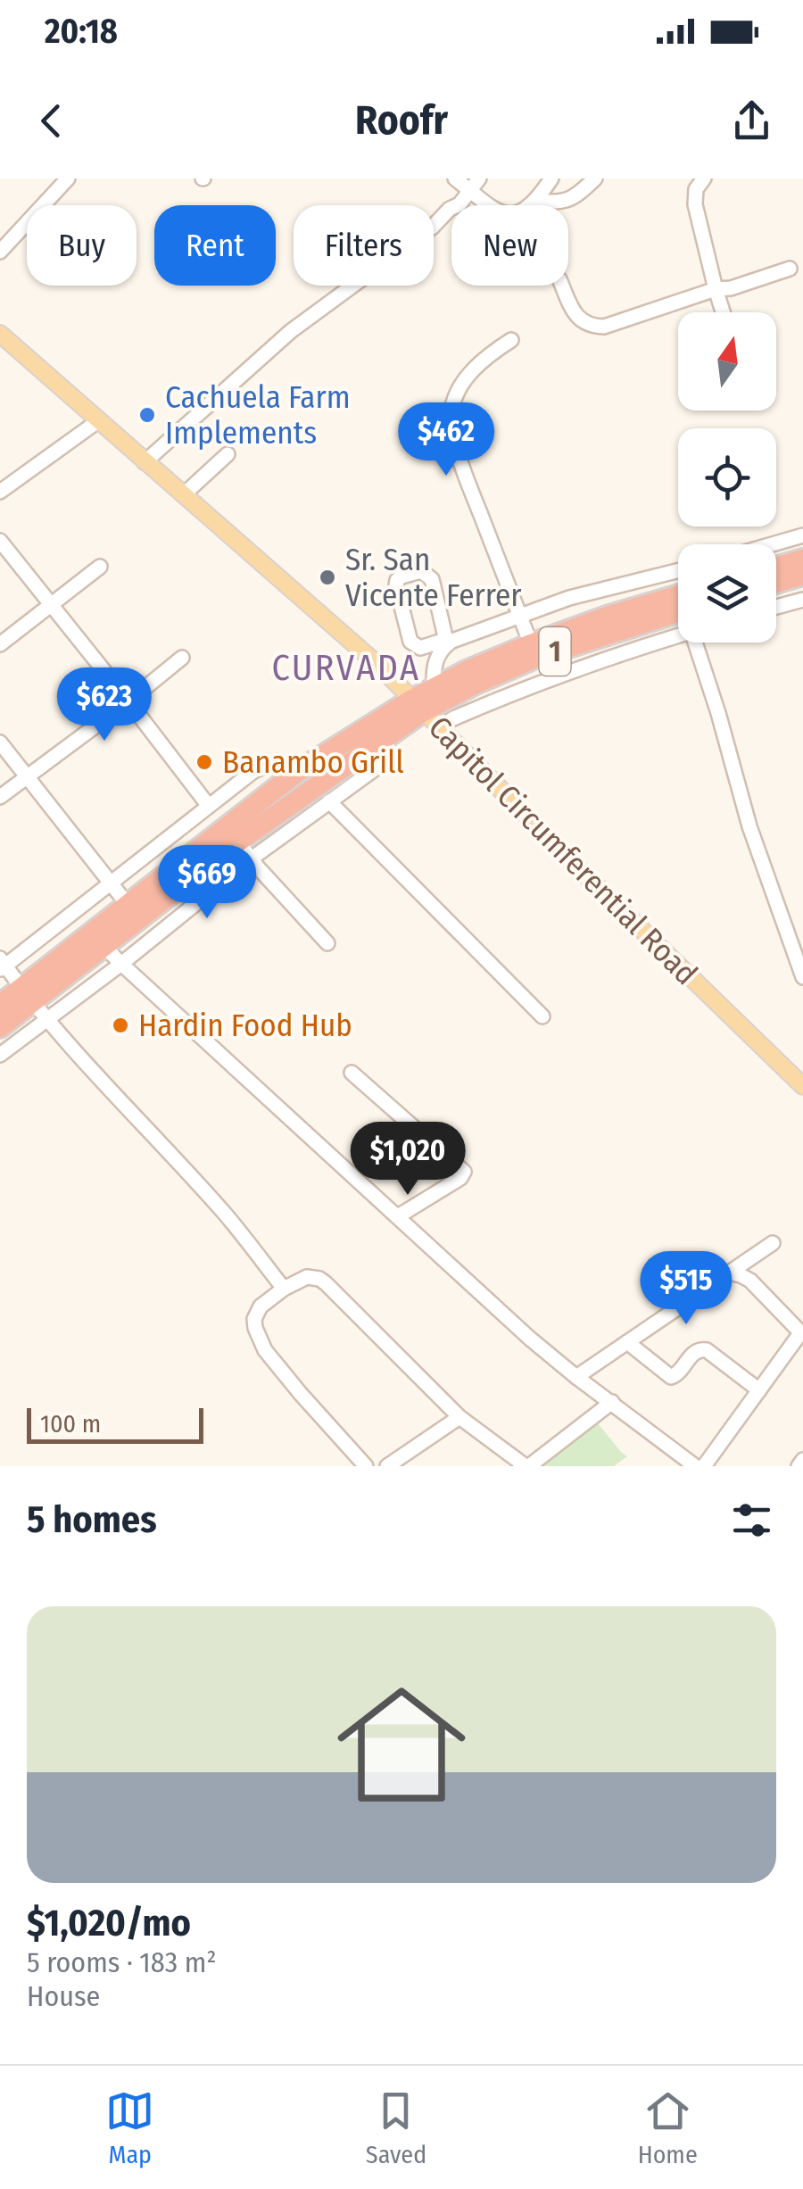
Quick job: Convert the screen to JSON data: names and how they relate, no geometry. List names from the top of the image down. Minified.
{"streets":{"highway":["1"],"main road":["Capitol Circumferential Road"]},"crossings":[["1","Capitol Circumferential Road"]],"districts":["CURVADA"],"places":["Cachuela Farm Implements","Sr. San Vicente Ferrer","Banambo Grill","Hardin Food Hub"],"scale_bar":"100 m","north":"top","page":{"status":"20:18","header":"Roofr","chip":["Buy","Rent","Filters","New"],"price":["$462","$623","$669","$1,020","$515"],"scale":"100 m","heading":"5 homes","list":[{"name":"$1,020/mo","note":"5 rooms · 183 m² · House"}],"tabs":["Map","Saved","Home"]}}
